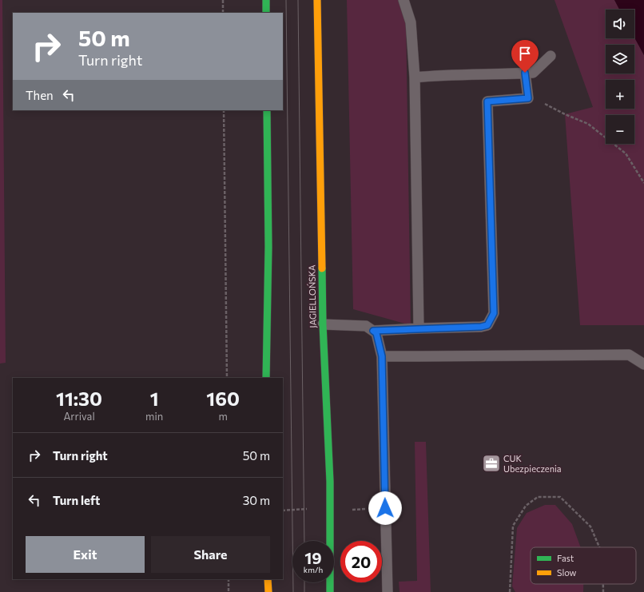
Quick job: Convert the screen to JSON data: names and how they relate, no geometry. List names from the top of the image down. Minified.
{"streets":{"main road":["JAGIELLOŃSKA"]},"places":{"office":["CUK Ubezpieczenia"]},"legend":["Fast","Slow"],"page":{"map_buttons":["+","−"],"turn":["50 m","Turn right"],"then":"Then","eta":["11:30","Arrival","1","min","160","m"],"list":[{"name":"Turn right","value":"50 m"},{"name":"Turn left","value":"30 m"}],"buttons":["Exit","Share"],"speed":"19 km/h","limit":"20"}}
